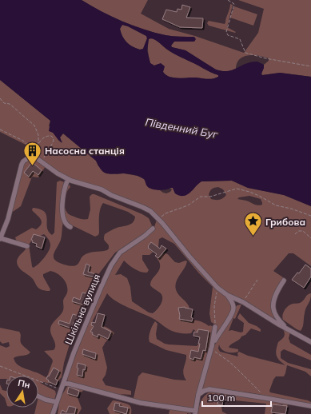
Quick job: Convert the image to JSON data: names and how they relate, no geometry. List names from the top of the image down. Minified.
{"streets":{"street":["Шкільна вулиця"]},"water":["Південний Буг"],"places":{"building":["Насосна станція"],"place":["Грибова"]},"scale_bar":"100 m","north":"top"}
